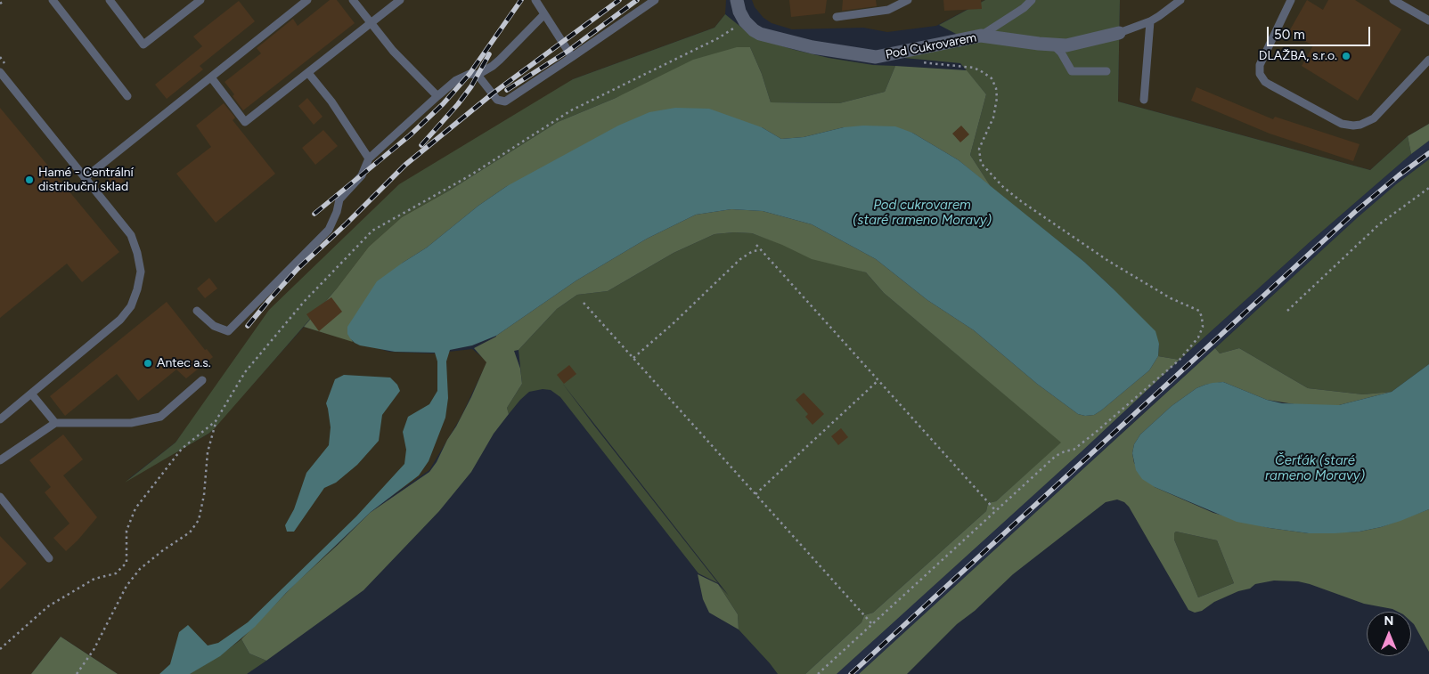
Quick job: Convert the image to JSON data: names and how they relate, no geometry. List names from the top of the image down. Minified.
{"streets":{"street":["Pod Cukrovarem"]},"water":["Pod cukrovarem (staré rameno Moravy)","Čerťák (staré rameno Moravy)"],"places":["DLAŽBA, s.r.o.","Hamé - Centrální distribuční sklad","Antec a.s."],"scale_bar":"50 m","north":"top"}
